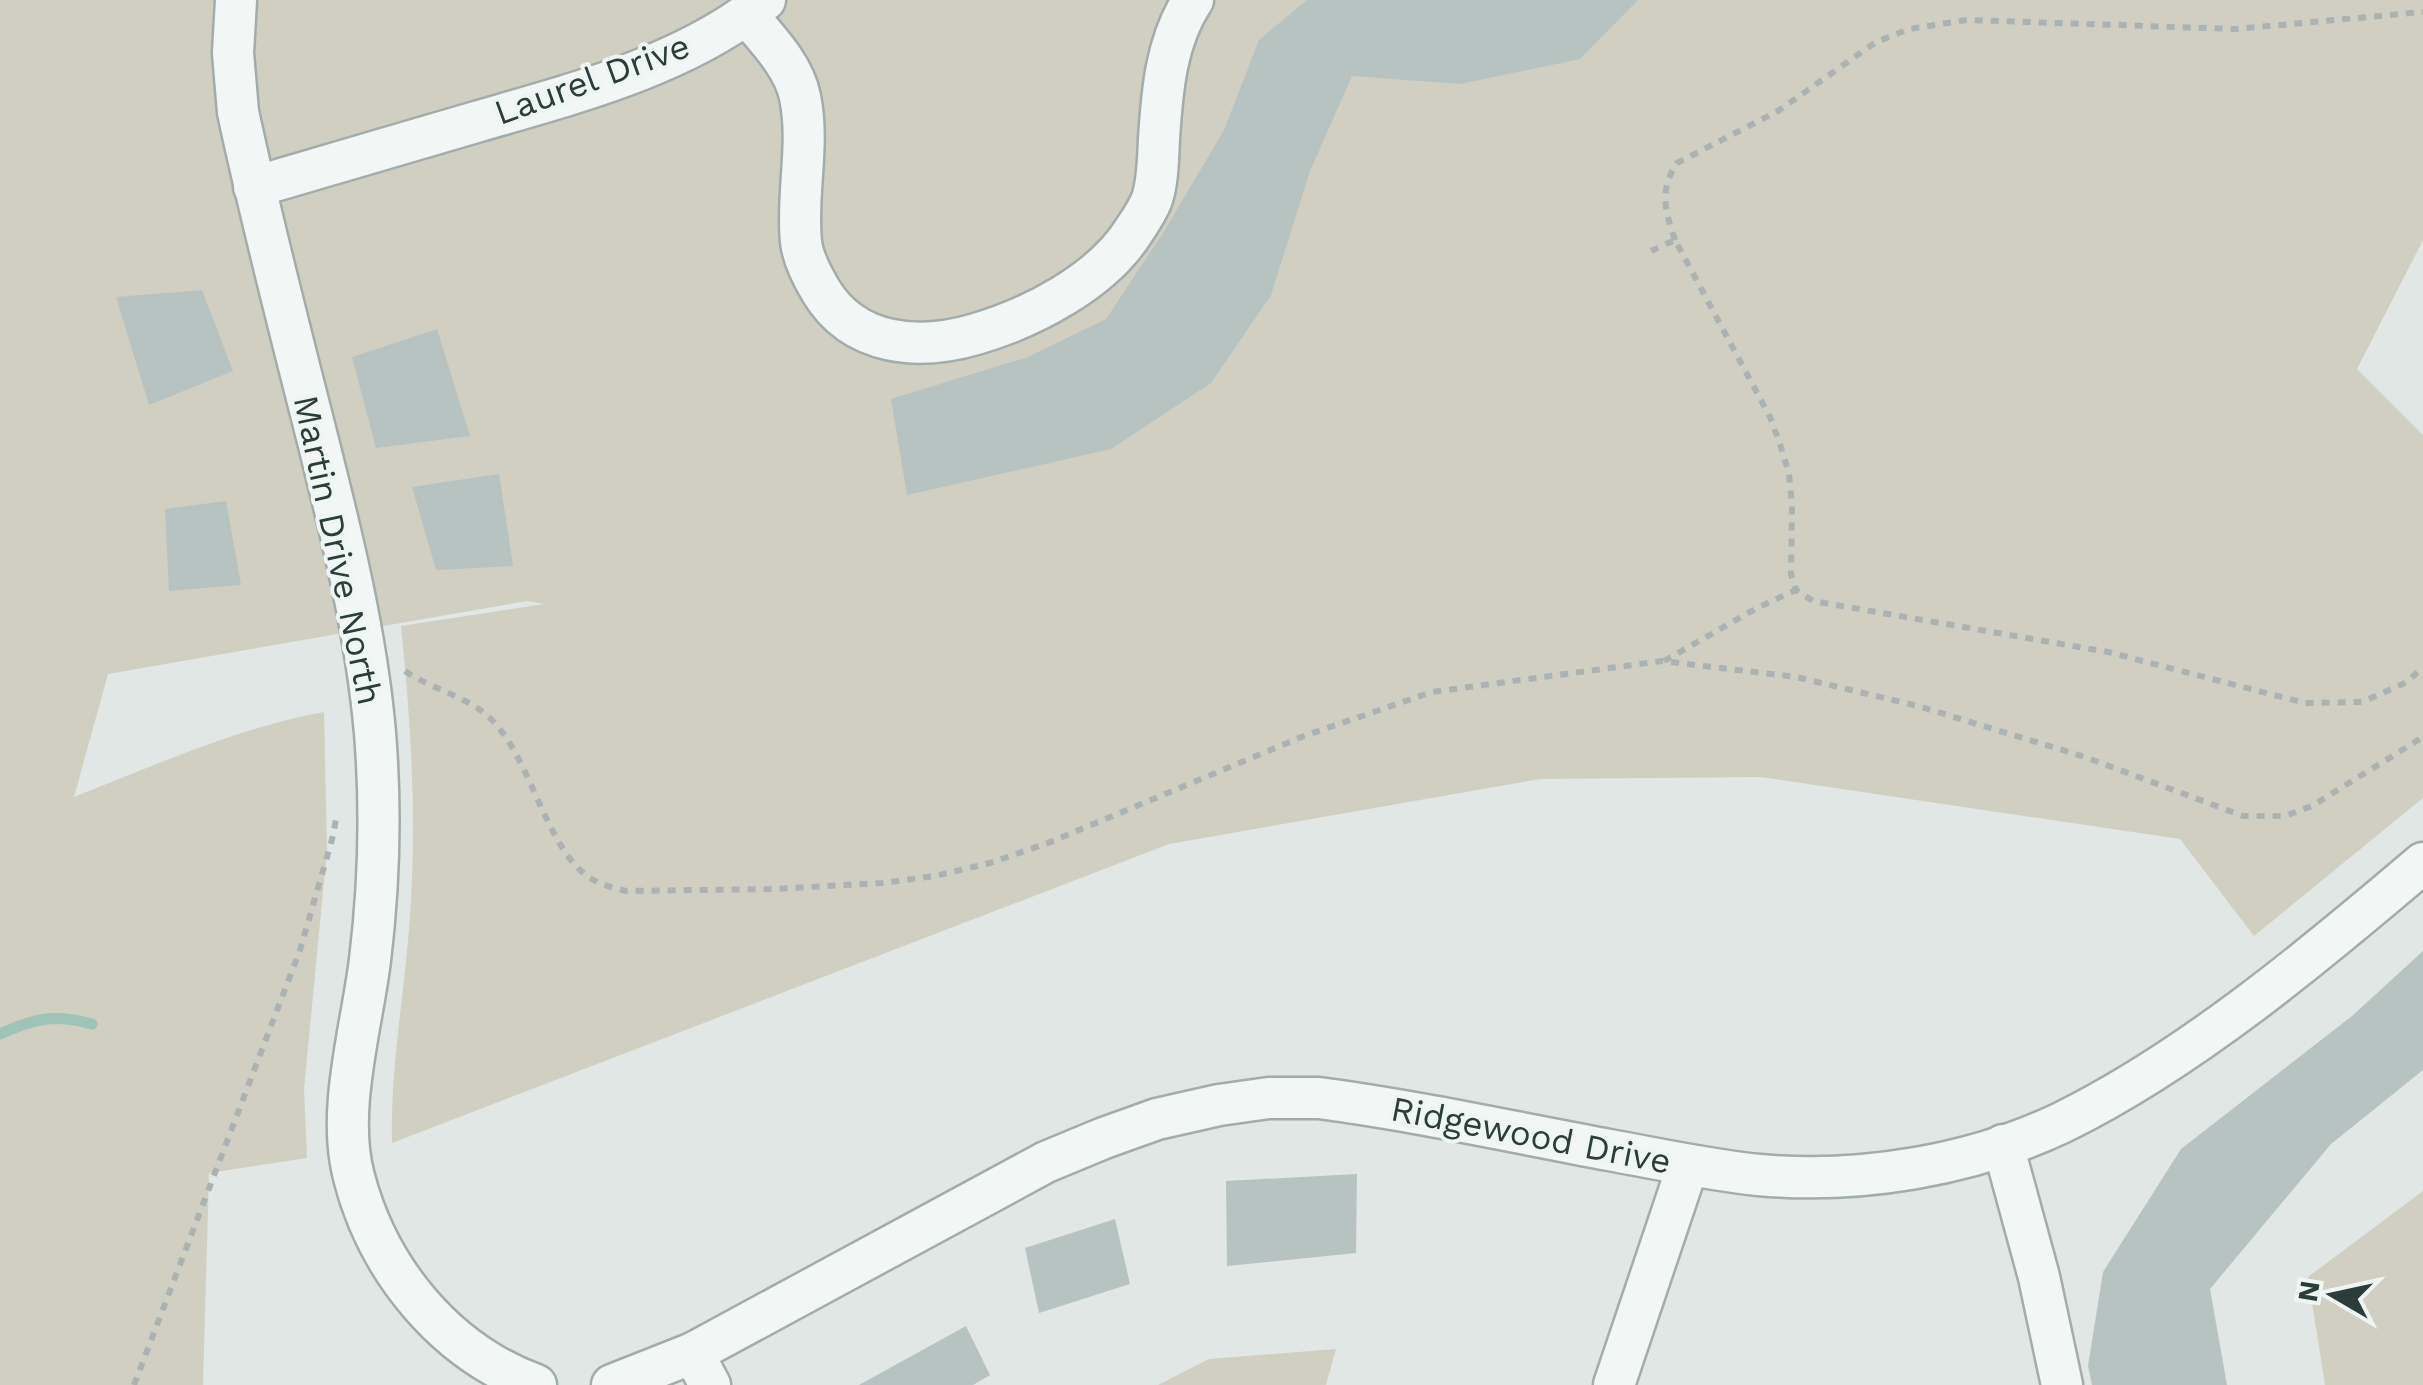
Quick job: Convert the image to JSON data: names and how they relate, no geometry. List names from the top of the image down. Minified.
{"streets":{"street":["Laurel Drive","Martin Drive North","Ridgewood Drive"]},"crossings":[["Laurel Drive","Martin Drive North"]],"north":"left"}
